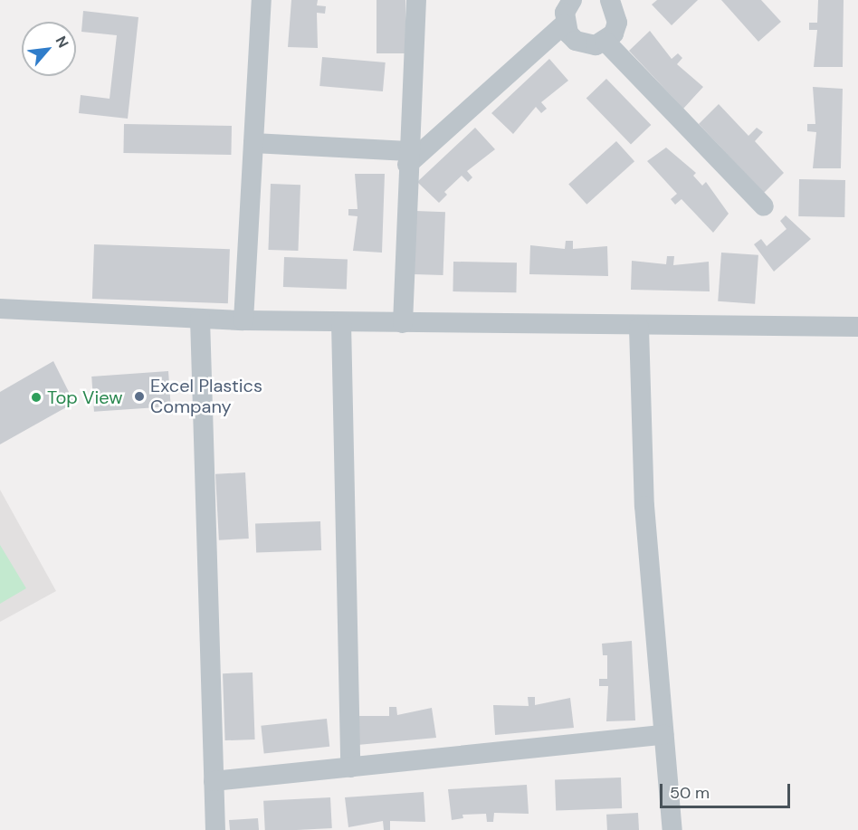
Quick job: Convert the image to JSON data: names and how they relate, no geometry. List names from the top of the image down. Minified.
{"places":["Excel Plastics Company","Top View"],"scale_bar":"50 m","north":"top right"}
